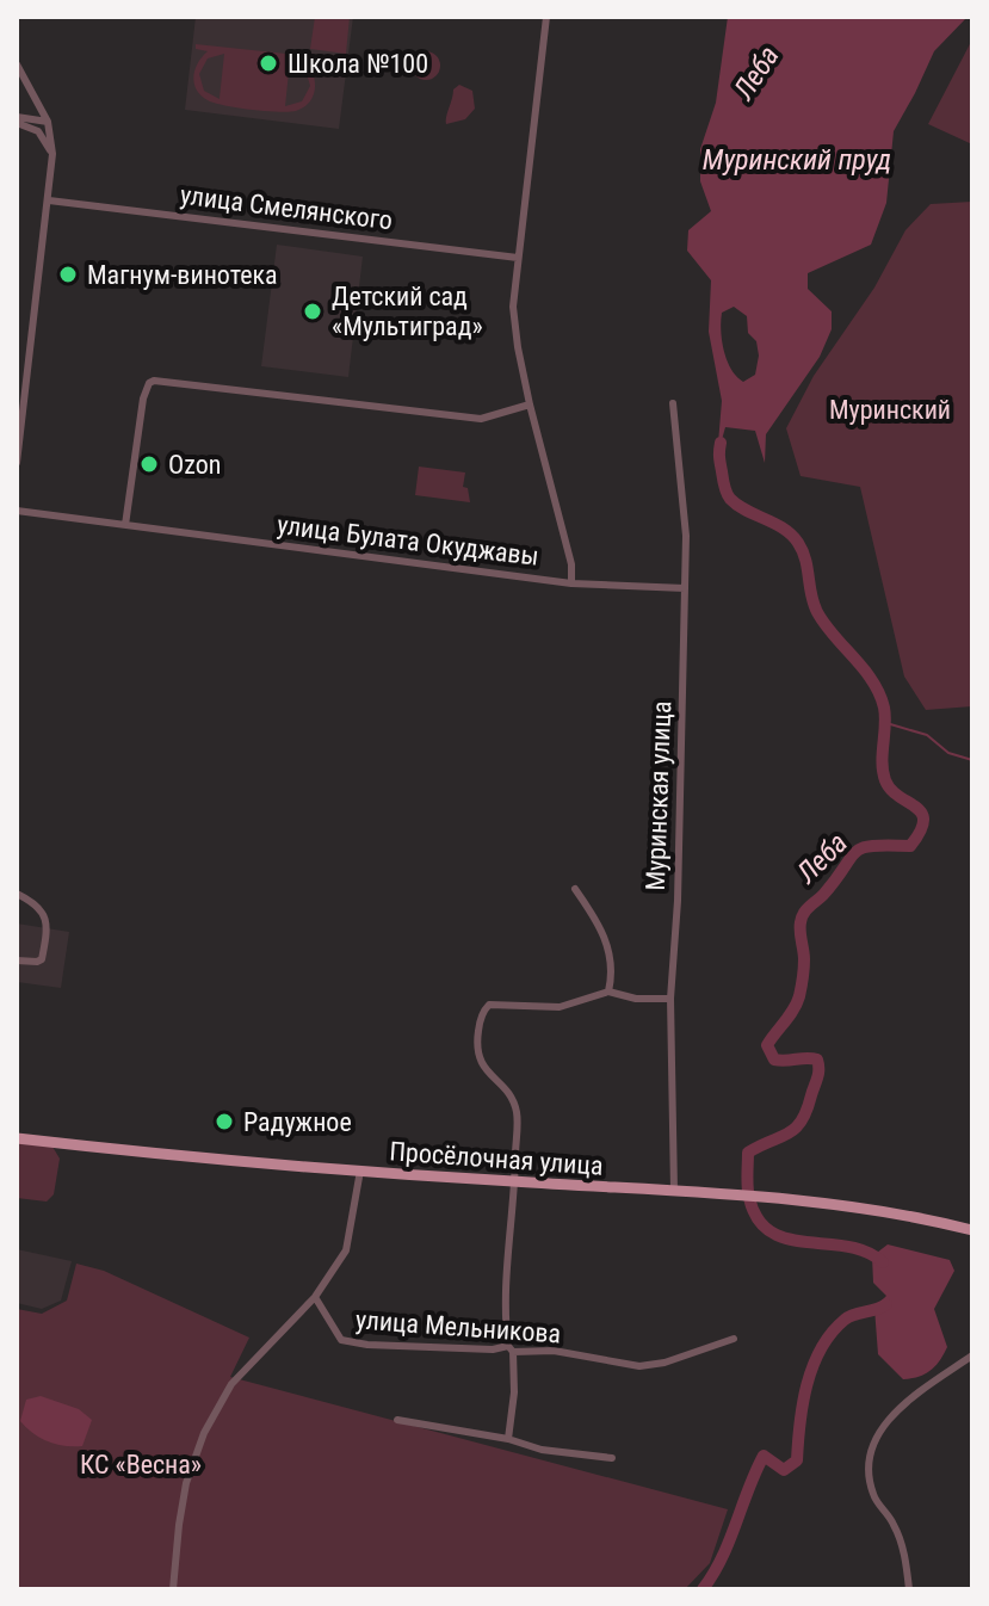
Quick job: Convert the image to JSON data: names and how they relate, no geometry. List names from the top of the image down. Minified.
{"streets":{"main road":["Просёлочная улица"],"street":["улица Смелянского","улица Булата Окуджавы","Муринская улица","улица Мельникова"]},"crossings":[["улица Булата Окуджавы","Муринская улица"],["Муринская улица","Просёлочная улица"]],"water":["Леба","Муринский пруд"],"parks":["Муринский","КС «Весна»"],"places":["Школа №100","Магнум-винотека","Детский сад «Мультиград»","Ozon","Радужное"]}
